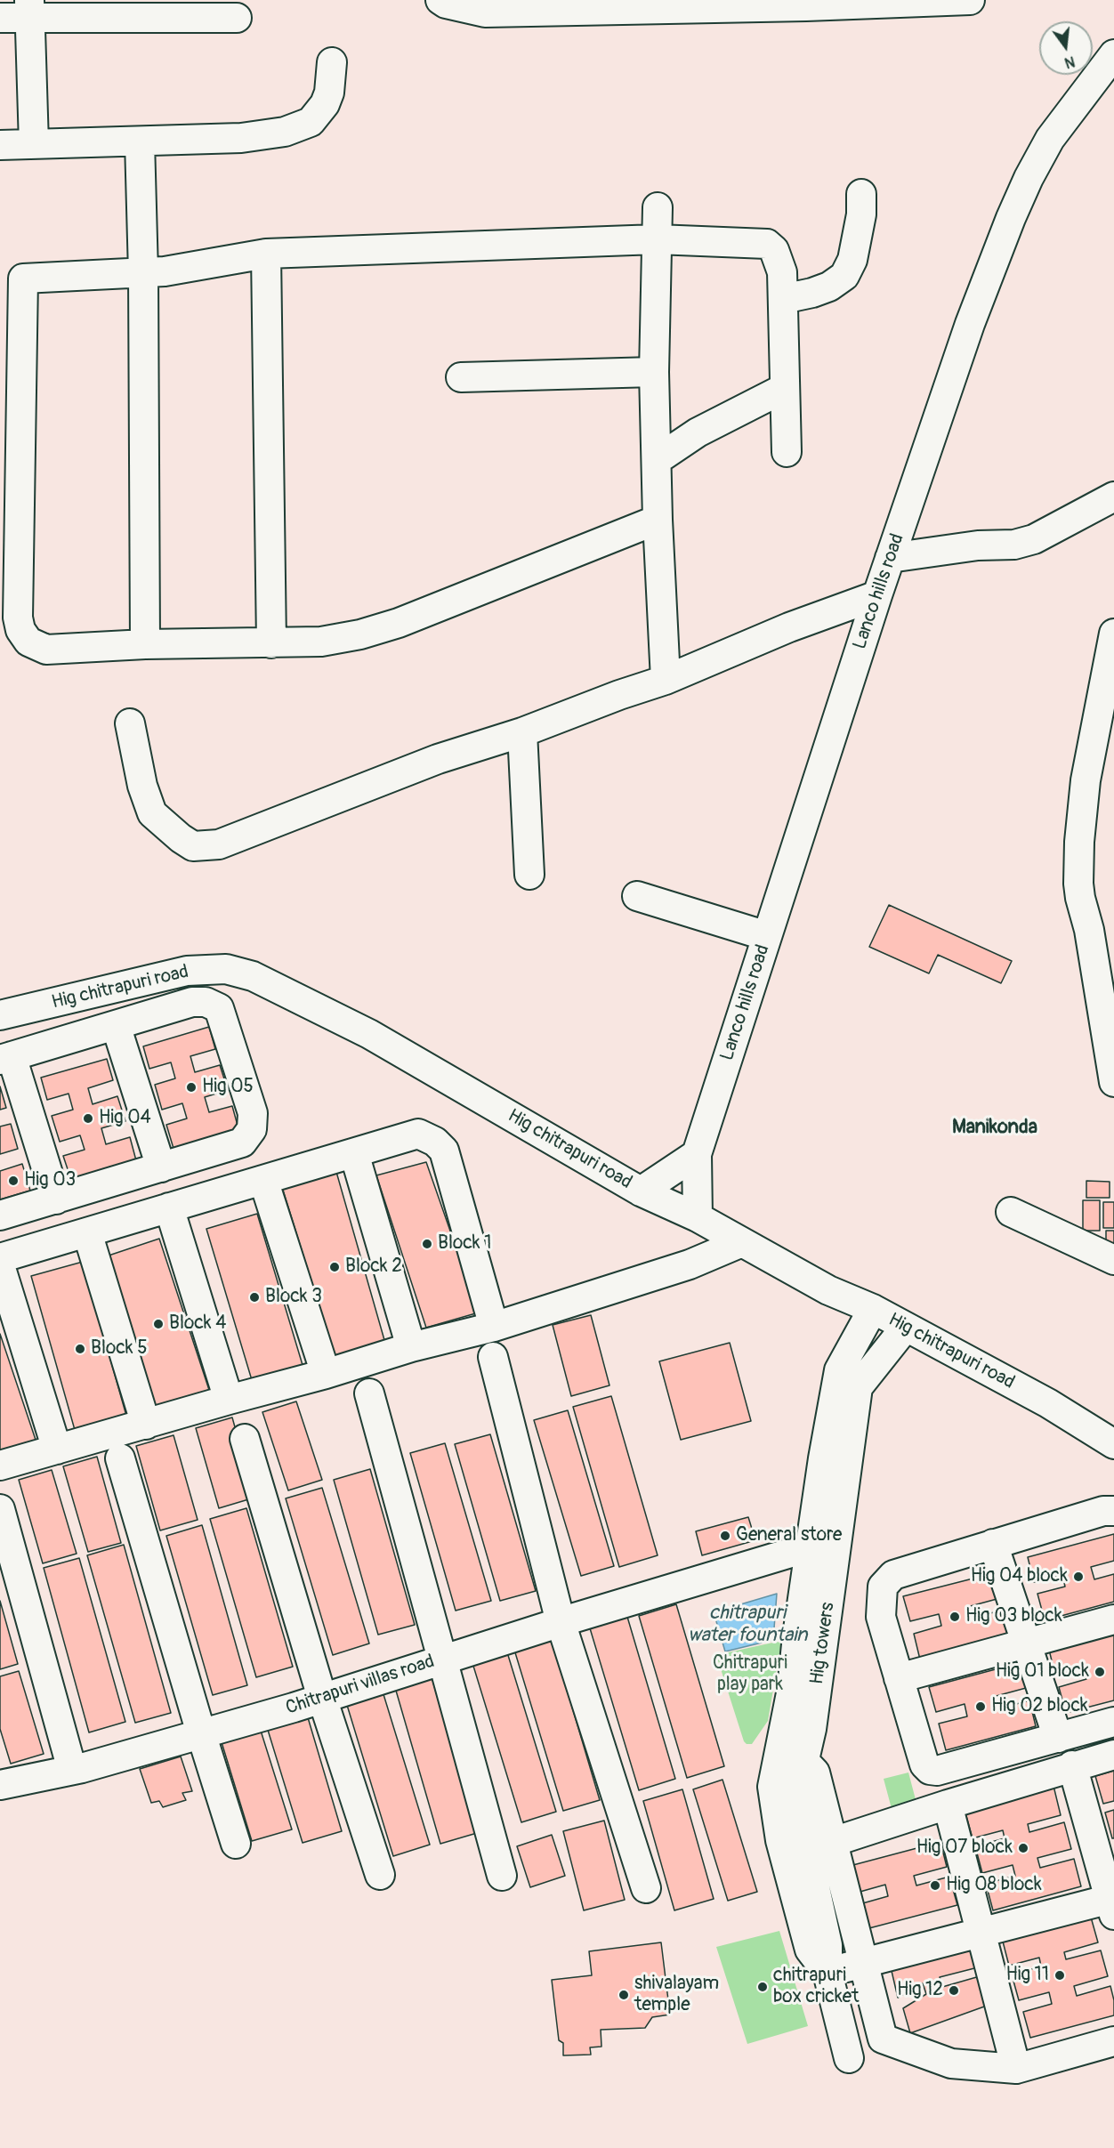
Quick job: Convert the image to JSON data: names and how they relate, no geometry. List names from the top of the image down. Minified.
{"streets":{"street":["Lanco hills road","Hig chitrapuri road","Hig towers","Chitrapuri villas road"]},"crossings":[["Lanco hills road","Hig chitrapuri road"],["Hig chitrapuri road","Hig towers"],["Hig towers","Chitrapuri villas road"]],"districts":["Manikonda"],"water":["chitrapuri water fountain"],"parks":["Chitrapuri play park"],"places":["Hig 05","Hig 04","Hig 03","Block 1","Block 2","Block 3","Block 4","Block 5","General store","Hig 04 block","Hig 03 block","Hig 01 block","Hig 02 block","Hig 07 block","Hig 08 block","Hig 11","chitrapuri box cricket","Hig 12","shivalayam temple"],"north":"bottom"}
